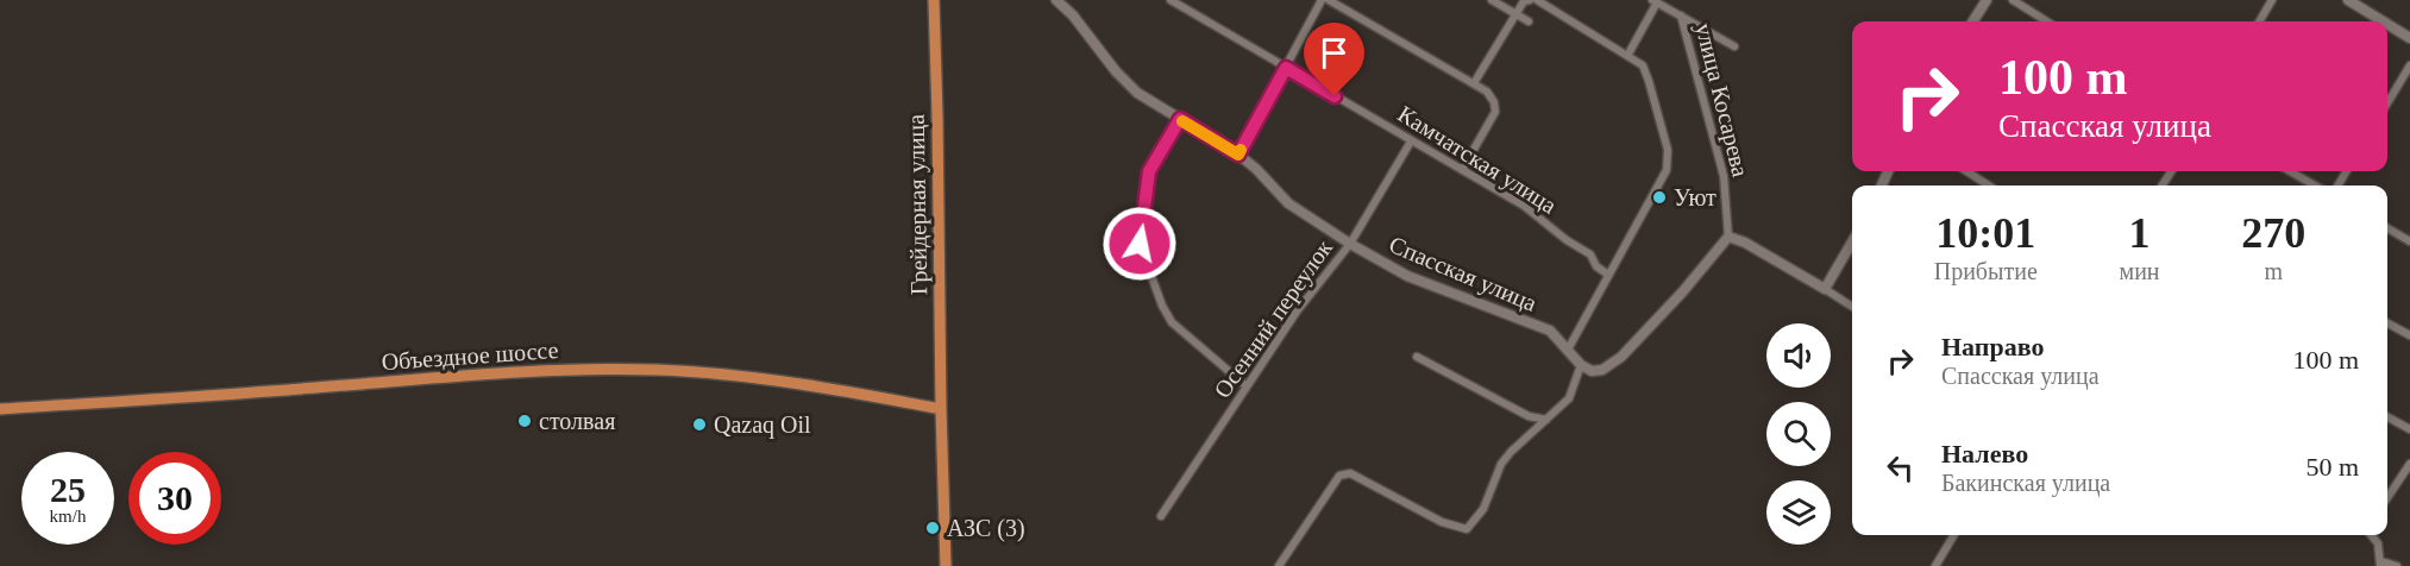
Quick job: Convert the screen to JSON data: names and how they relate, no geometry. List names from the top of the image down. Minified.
{"streets":{"main road":["Грейдерная улица","Объездное шоссе"],"street":["улица Косарева","Камчатская улица","Спасская улица","Осенний переулок"]},"crossings":[["Камчатская улица","Осенний переулок"],["Грейдерная улица","Объездное шоссе"],["Спасская улица","Осенний переулок"]],"places":["Уют","столвая","Qazaq Oil","АЗС (3)"],"page":{"turn":["100 m","Спасская улица"],"eta":["10:01","Прибытие","1","мин","270","m"],"list":[{"name":"Направо","note":"Спасская улица","value":"100 m"},{"name":"Налево","note":"Бакинская улица","value":"50 m"}],"speed":"25 km/h","limit":"30"}}
